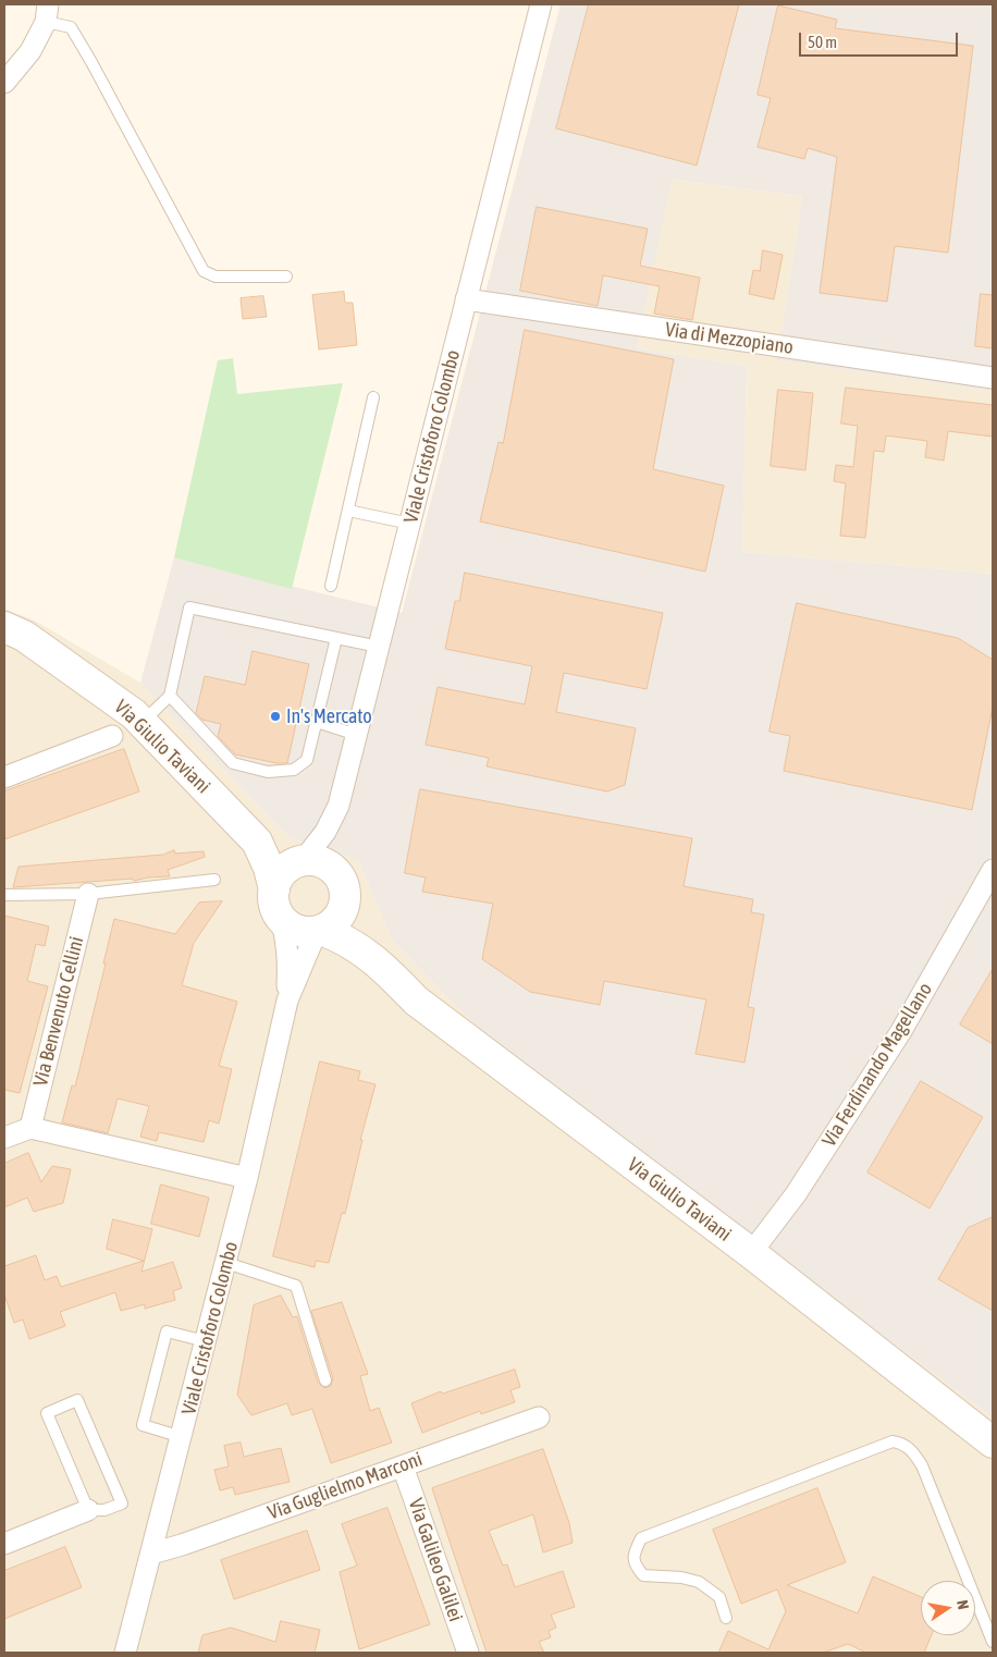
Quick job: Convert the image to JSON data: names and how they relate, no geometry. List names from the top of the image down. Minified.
{"streets":{"main road":["Viale Cristoforo Colombo","Via Giulio Taviani"],"street":["Via di Mezzopiano","Via Benvenuto Cellini","Via Ferdinando Magellano","Via Guglielmo Marconi","Via Galileo Galilei"]},"crossings":[["Via di Mezzopiano","Viale Cristoforo Colombo"],["Viale Cristoforo Colombo","Via Giulio Taviani"],["Viale Cristoforo Colombo","Via Guglielmo Marconi"],["Via Giulio Taviani","Via Ferdinando Magellano"],["Via Guglielmo Marconi","Via Galileo Galilei"]],"places":["In's Mercato"],"scale_bar":"50 m","north":"right"}
